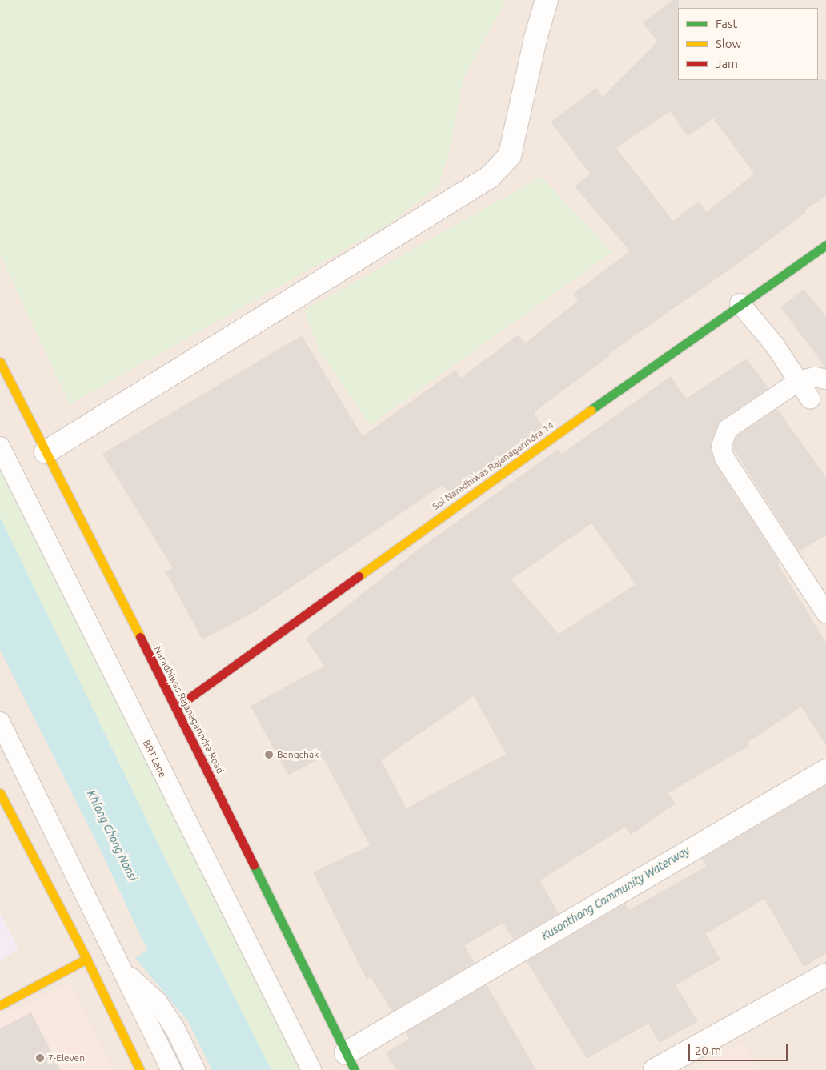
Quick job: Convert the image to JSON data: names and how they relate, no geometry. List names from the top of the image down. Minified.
{"streets":{"main road":["Soi Naradhiwas Rajanagarindra 14","Naradhiwas Rajanagarindra Road"],"lane":["BRT Lane"]},"crossings":[["Soi Naradhiwas Rajanagarindra 14","Naradhiwas Rajanagarindra Road"]],"water":["Khlong Chong Nonsi","Kusonthong Community Waterway"],"places":["Bangchak","7-Eleven"],"legend":["Fast","Slow","Jam"],"scale_bar":"20 m"}
